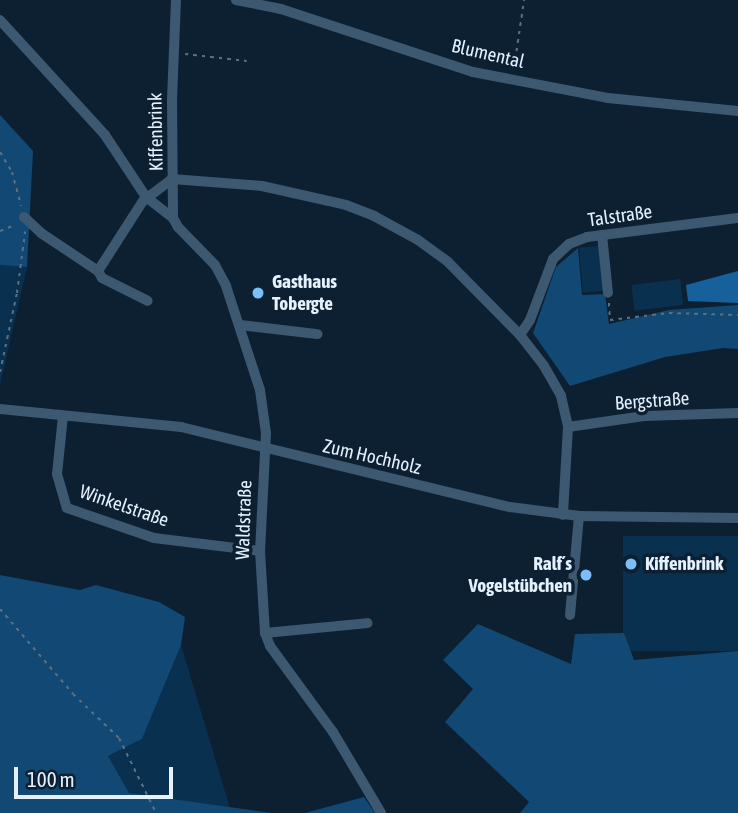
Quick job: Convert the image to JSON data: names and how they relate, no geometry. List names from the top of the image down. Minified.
{"streets":{"street":["Blumental","Kiffenbrink","Talstraße","Bergstraße","Zum Hochholz","Winkelstraße","Waldstraße"]},"crossings":[["Kiffenbrink","Talstraße"],["Kiffenbrink","Bergstraße"],["Kiffenbrink","Zum Hochholz"],["Zum Hochholz","Winkelstraße"],["Zum Hochholz","Waldstraße"],["Winkelstraße","Waldstraße"]],"places":["Gasthaus Tobergte","Kiffenbrink","Ralf´s Vogelstübchen"],"scale_bar":"100 m"}
